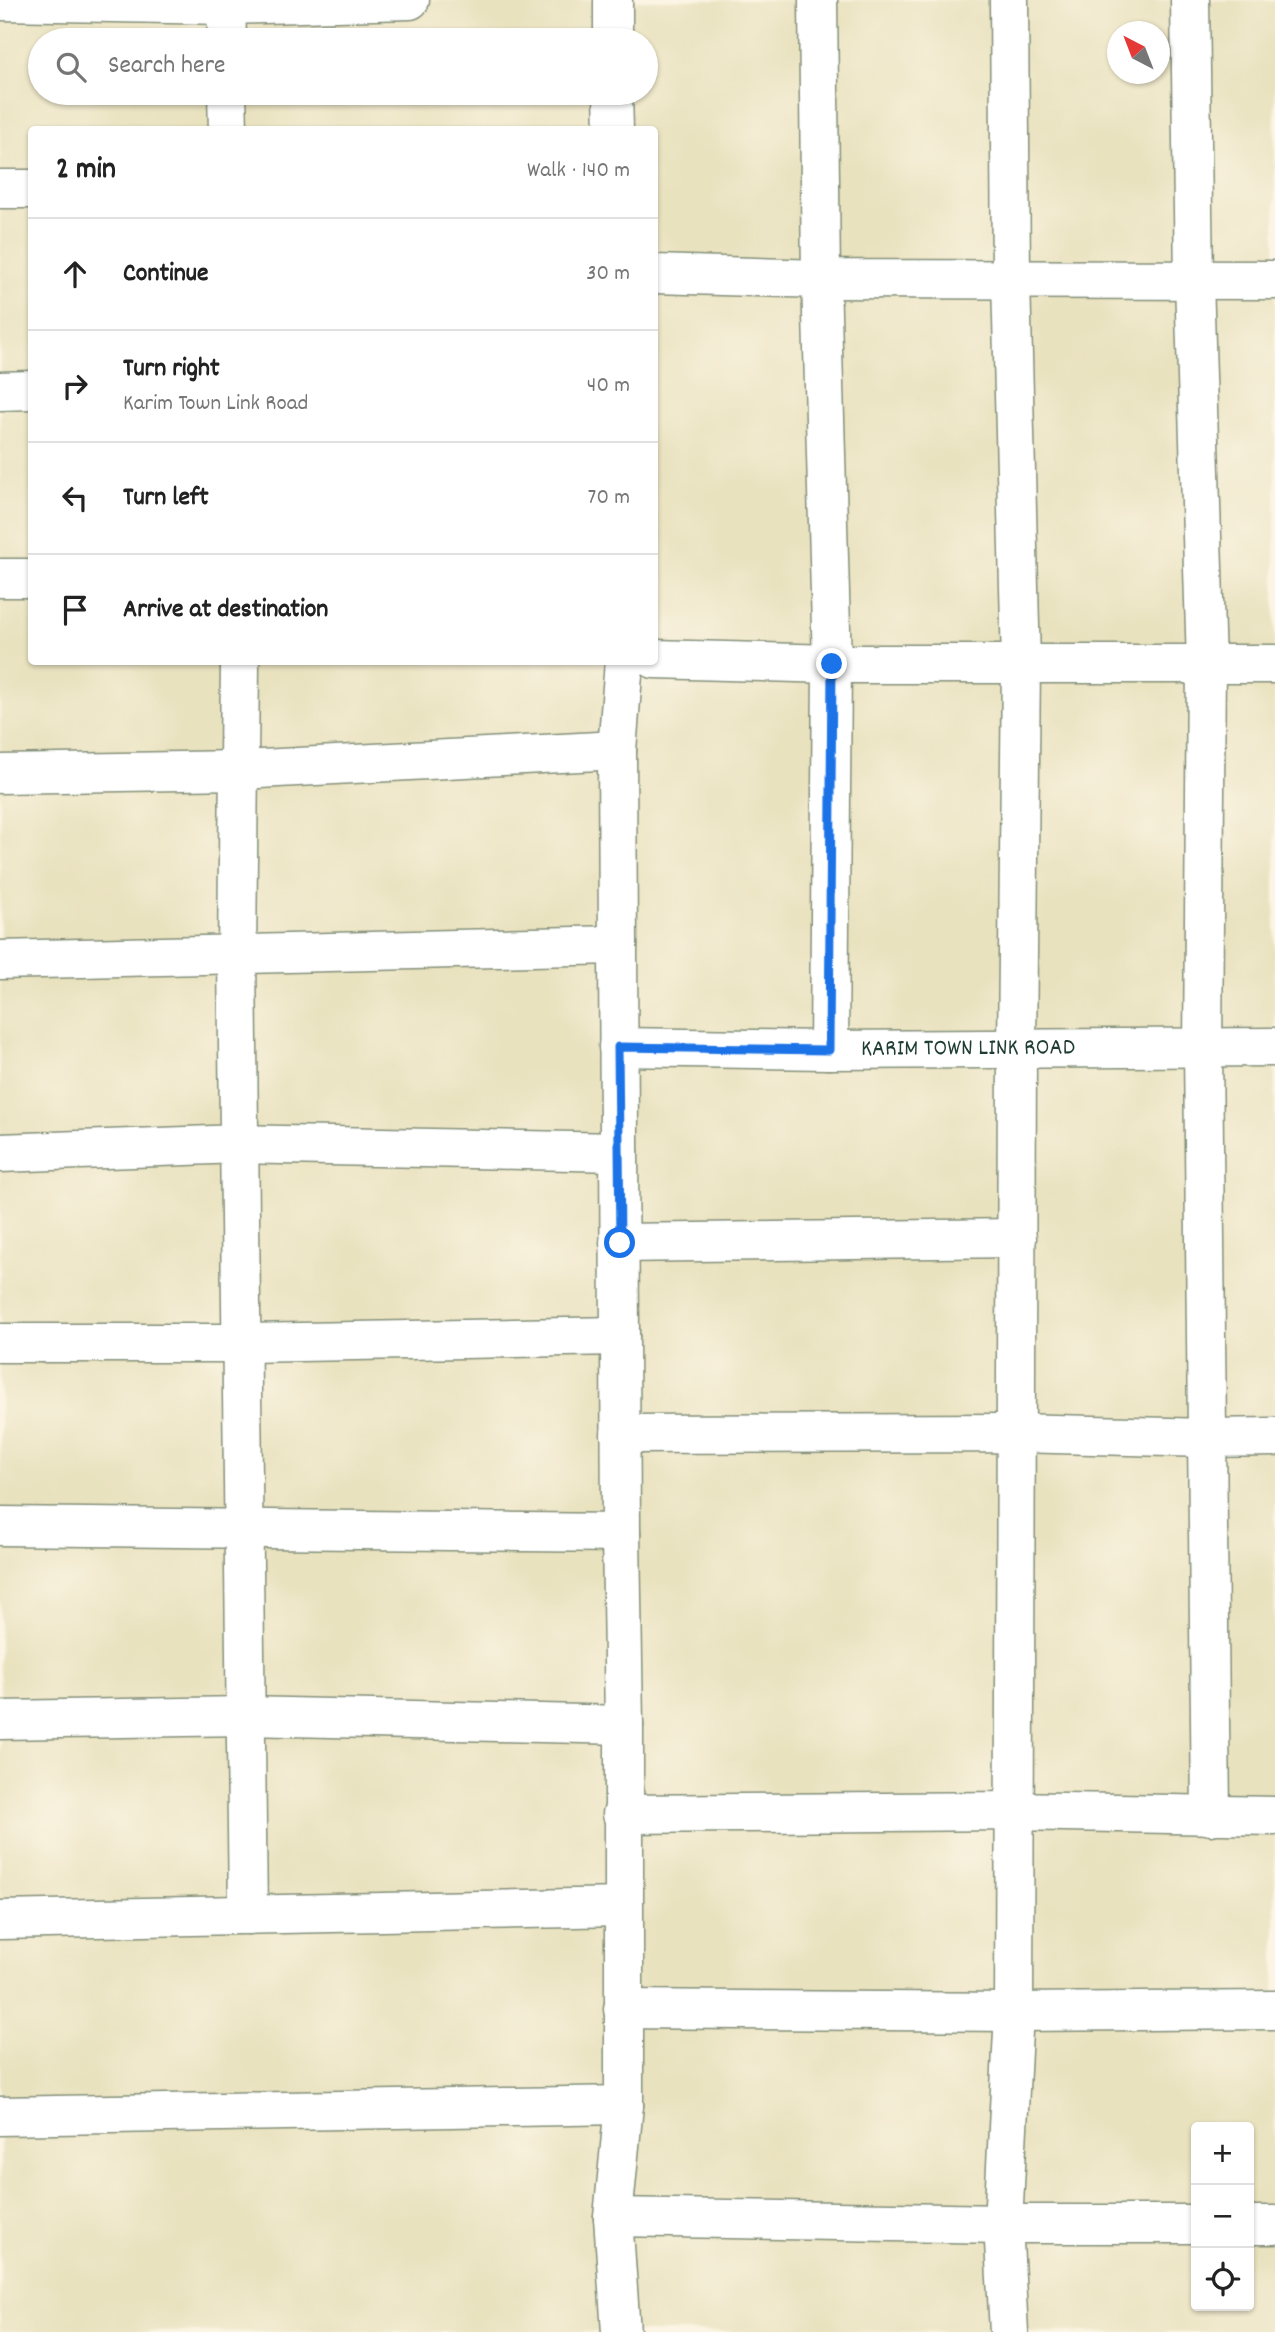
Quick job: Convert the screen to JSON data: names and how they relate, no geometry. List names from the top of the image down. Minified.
{"streets":{"street":["KARIM TOWN LINK ROAD"]},"north":"top left","page":{"search":"Search here","heading":["2 min","Walk · 140 m"],"list":[["Continue","30 m"],["Turn right","Karim Town Link Road","40 m"],["Turn left","70 m"],"Arrive at destination"],"map_buttons":["+","−"]}}
